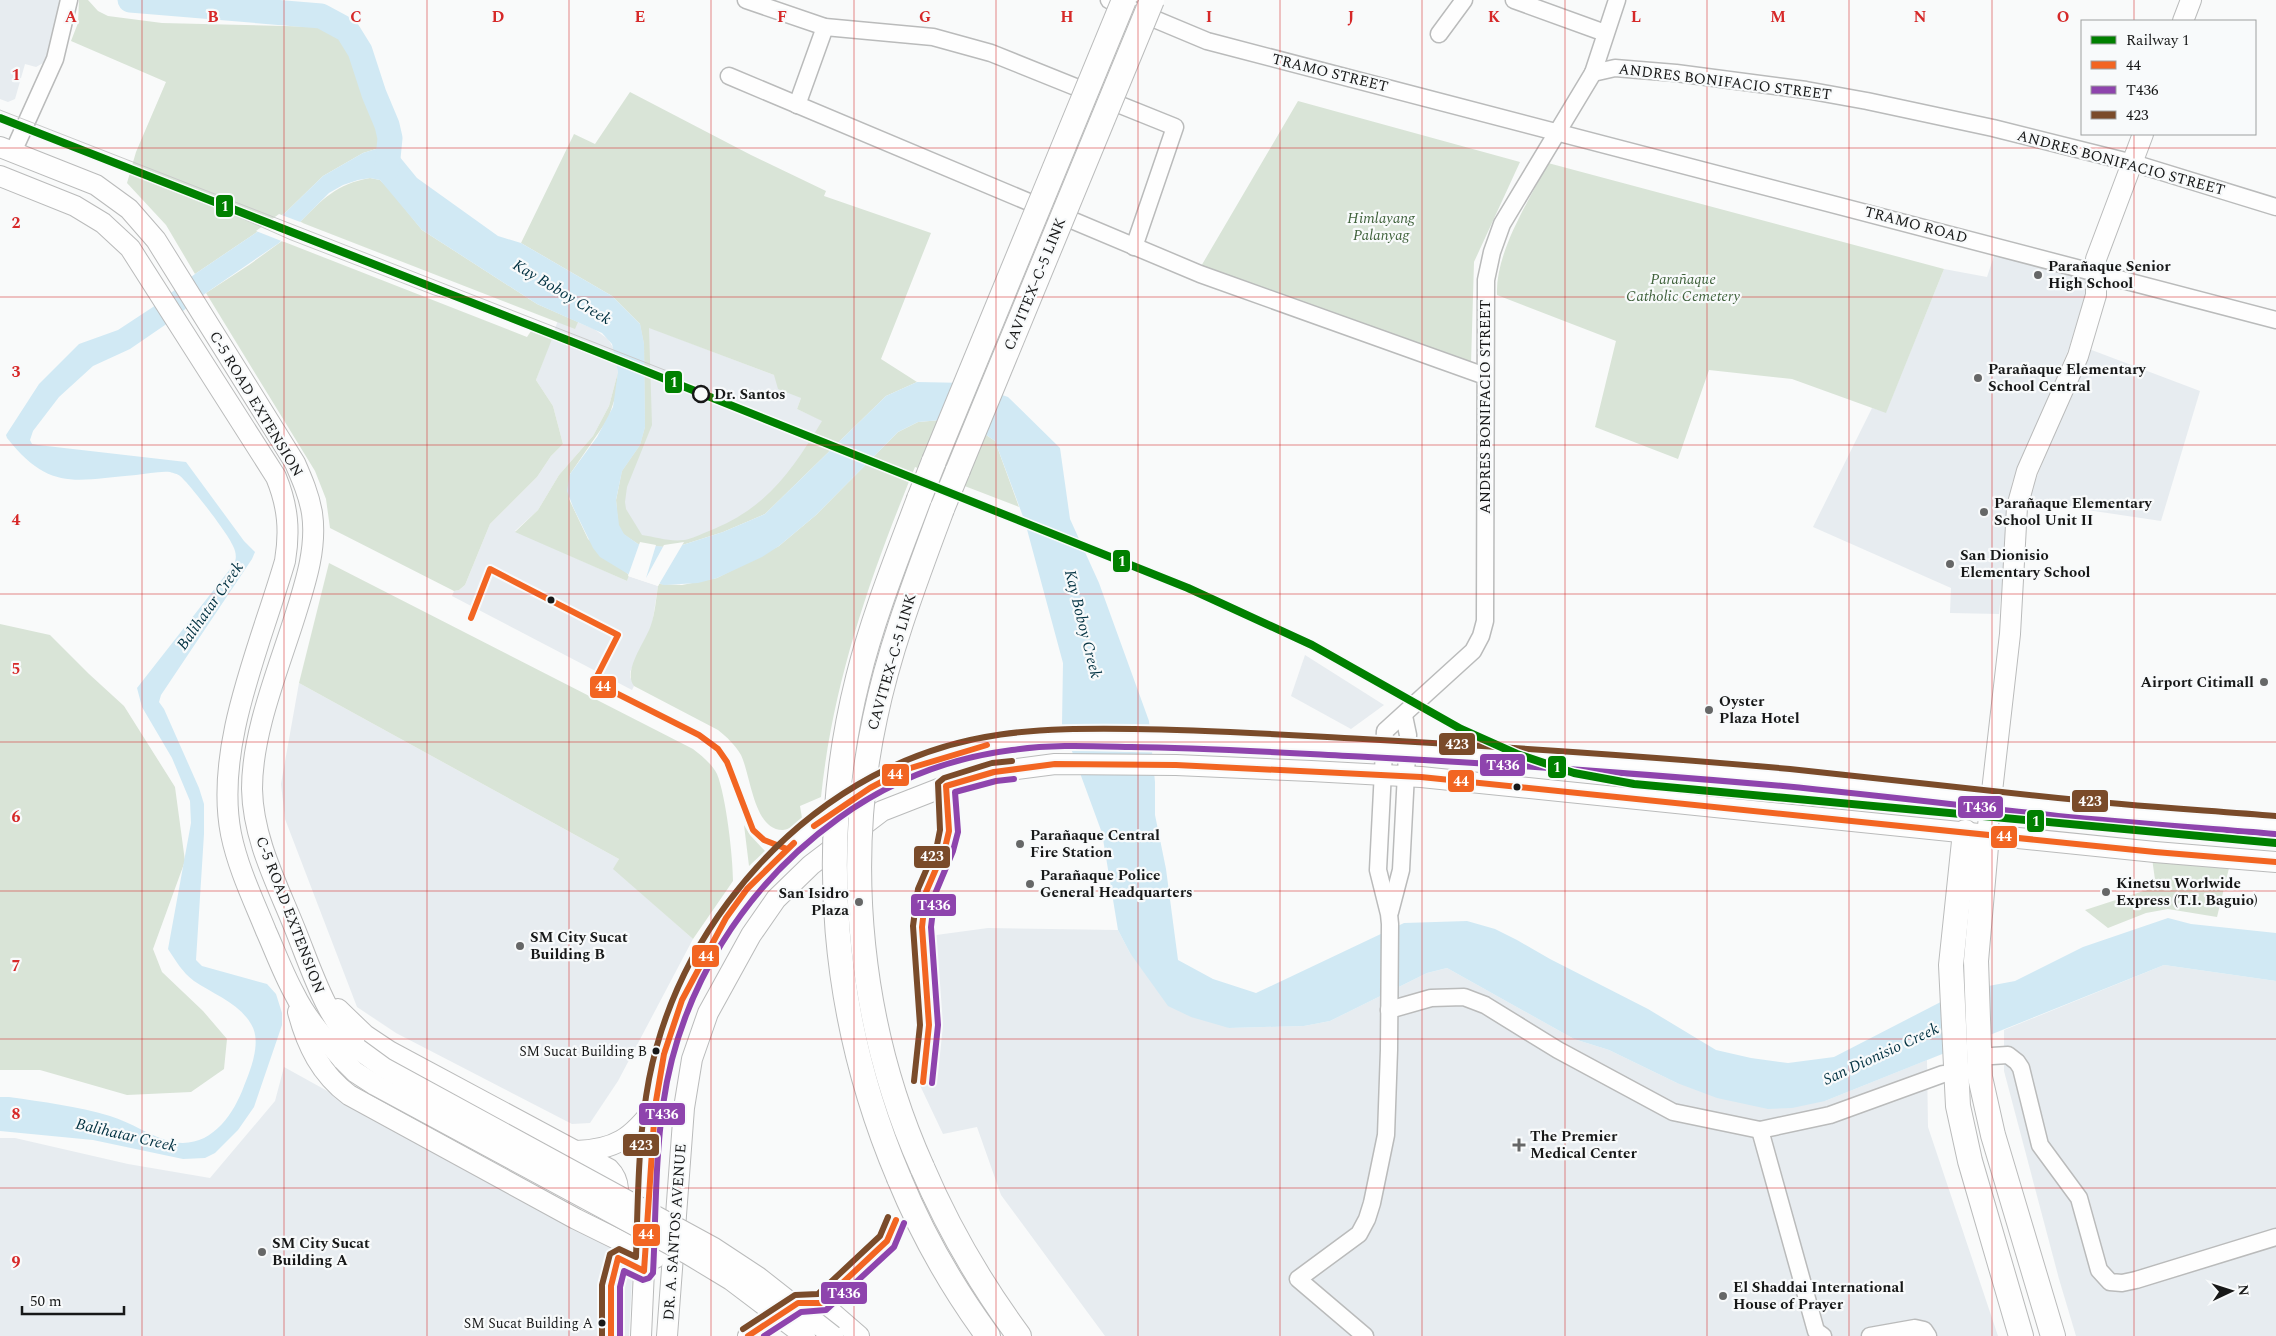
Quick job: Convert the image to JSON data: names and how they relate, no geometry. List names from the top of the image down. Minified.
{"streets":{"highway":["CAVITEX–C-5 LINK"],"main road":["C-5 ROAD EXTENSION","DR. A. SANTOS AVENUE"],"street":["TRAMO STREET","ANDRES BONIFACIO STREET","TRAMO ROAD"]},"crossings":[["TRAMO STREET","ANDRES BONIFACIO STREET"],["TRAMO STREET","TRAMO ROAD"],["ANDRES BONIFACIO STREET","TRAMO ROAD"],["ANDRES BONIFACIO STREET","DR. A. SANTOS AVENUE"]],"water":["Kay Boboy Creek","Balihatar Creek","San Dionisio Creek"],"parks":["Himlayang Palanyag","Parañaque Catholic Cemetery"],"places":{"other":["Parañaque Senior High School","Parañaque Elementary School Central","Dr. Santos","Parañaque Elementary School Unit II","San Dionisio Elementary School","Airport Citimall","Oyster Plaza Hotel","Parañaque Central Fire Station","Parañaque Police General Headquarters","Kinetsu Worlwide Express (T.I. Baguio)","San Isidro Plaza","SM City Sucat Building B","SM Sucat Building B","SM City Sucat Building A","El Shaddai International House of Prayer","SM Sucat Building A"],"health":["The Premier Medical Center"]},"lines":["rail line 1","transit line 44","transit line 423","transit line T436"],"legend":["Railway 1","44","T436","423"],"scale_bar":"50 m","north":"right","grid":{"columns":["A","B","C","D","E","F","G","H","I","J","K","L","M","N","O"],"rows":["1","2","3","4","5","6","7","8","9"]}}
